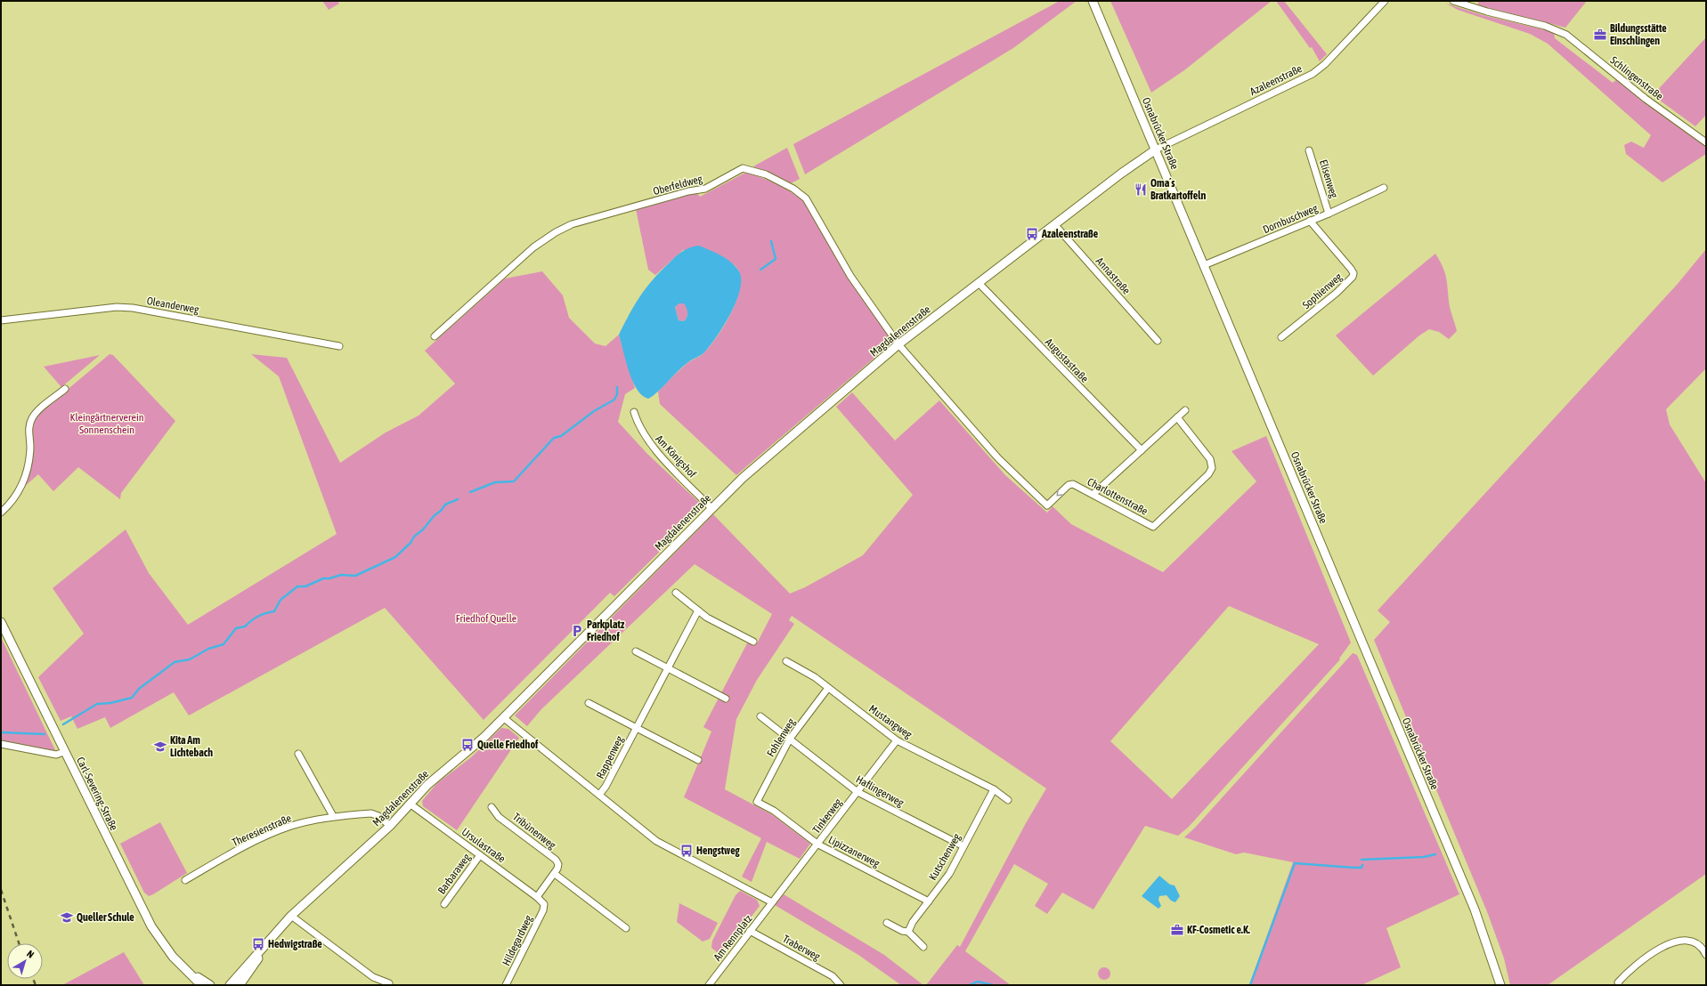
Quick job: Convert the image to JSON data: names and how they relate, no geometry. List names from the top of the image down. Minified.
{"streets":{"street":["Schlingenstraße","Azaleenstraße","Osnabrücker Straße","Elisenweg","Oberfeldweg","Dornbuschweg","Annastraße","Sophienweg","Oleanderweg","Magdalenenstraße","Augustastraße","Am Königshof","Charlottenstraße","Mustangweg","Fohlenweg","Rappenweg","Haflingerweg","Carl-Severing-Straße","Tinkerweg","Theresienstraße","Tribünenweg","Ursulastraße","Lipizzanerweg","Kutschenweg","Barbaraweg","Am Rennplatz","Hildegardweg","Traberweg"]},"crossings":[["Azaleenstraße","Osnabrücker Straße"],["Azaleenstraße","Magdalenenstraße"],["Osnabrücker Straße","Dornbuschweg"],["Osnabrücker Straße","Magdalenenstraße"],["Elisenweg","Dornbuschweg"],["Oberfeldweg","Magdalenenstraße"],["Oberfeldweg","Charlottenstraße"],["Dornbuschweg","Sophienweg"],["Annastraße","Magdalenenstraße"],["Magdalenenstraße","Augustastraße"],["Magdalenenstraße","Am Königshof"],["Magdalenenstraße","Charlottenstraße"],["Magdalenenstraße","Theresienstraße"],["Magdalenenstraße","Ursulastraße"],["Mustangweg","Fohlenweg"],["Mustangweg","Tinkerweg"],["Mustangweg","Kutschenweg"],["Fohlenweg","Haflingerweg"],["Fohlenweg","Lipizzanerweg"],["Haflingerweg","Tinkerweg"],["Haflingerweg","Kutschenweg"],["Tinkerweg","Lipizzanerweg"],["Tinkerweg","Am Rennplatz"],["Ursulastraße","Barbaraweg"],["Ursulastraße","Hildegardweg"],["Lipizzanerweg","Kutschenweg"],["Am Rennplatz","Traberweg"]],"one_way":["Charlottenstraße"],"parks":["Kleingärtnerverein Sonnenschein","Friedhof Quelle"],"places":{"office":["Bildungsstätte Einschlingen","KF-Cosmetic e.K."],"restaurant":["Oma´s Bratkartoffeln"],"bus stop":["Azaleenstraße","Quelle Friedhof","Hengstweg","Hedwigstraße"],"parking":["Parkplatz Friedhof"],"school or university":["Kita Am Lichtebach","Queller Schule"]},"north":"top right"}
